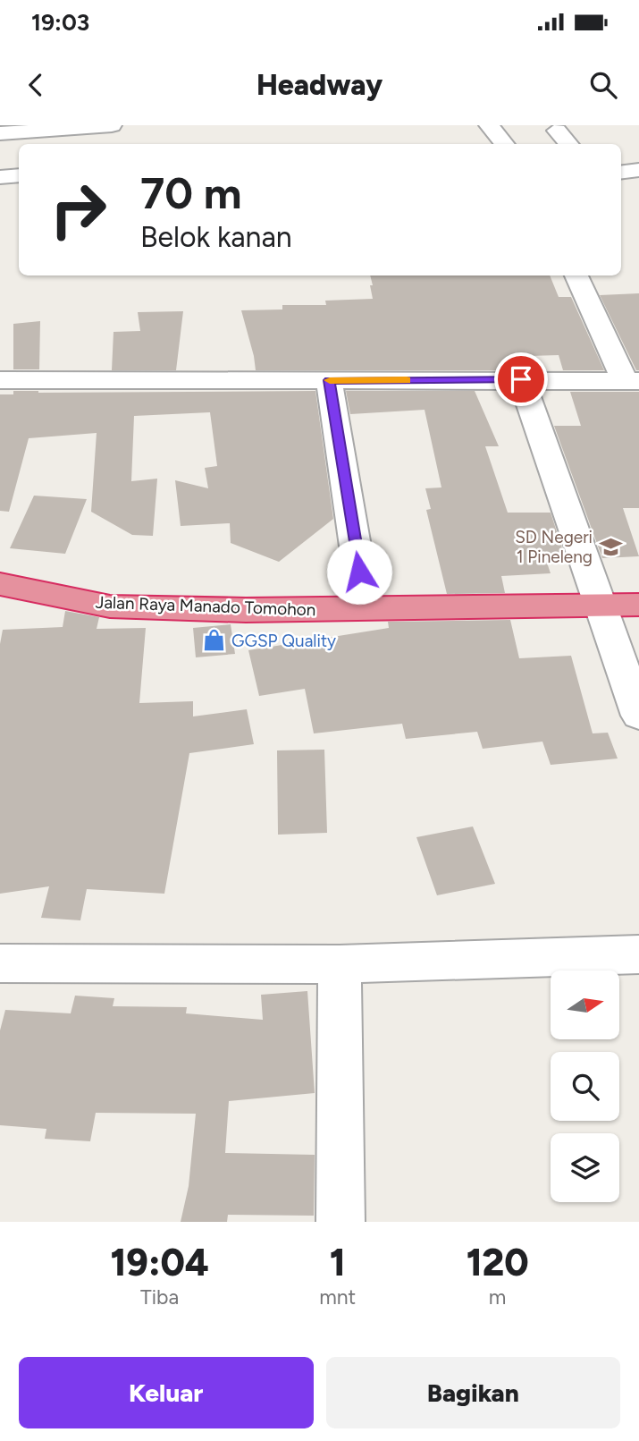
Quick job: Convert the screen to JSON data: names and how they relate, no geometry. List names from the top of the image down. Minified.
{"streets":{"highway":["Jalan Raya Manado Tomohon"]},"places":{"school or university":["SD Negeri 1 Pineleng"],"shop":["GGSP Quality"]},"north":"right","page":{"status":"19:03","header":"Headway","turn":["70 m","Belok kanan"],"eta":["19:04","Tiba","1","mnt","120","m"],"buttons":["Keluar","Bagikan"]}}
